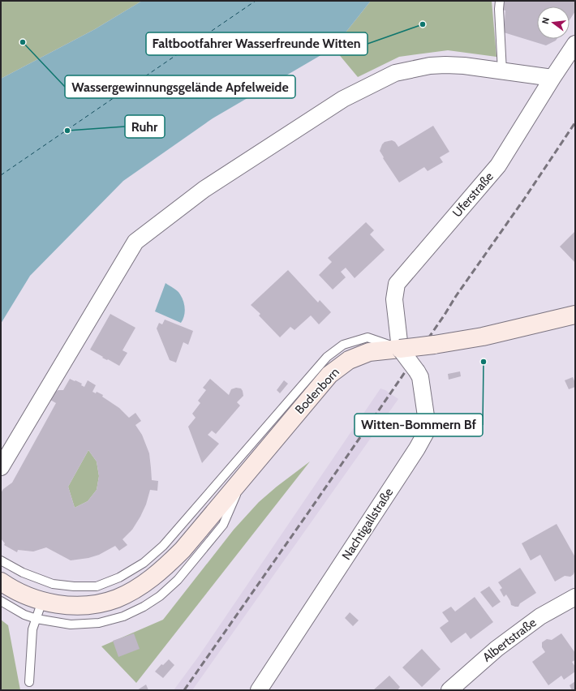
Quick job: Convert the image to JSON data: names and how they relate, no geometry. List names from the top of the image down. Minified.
{"streets":{"main road":["Bodenborn"],"street":["Uferstraße","Nachtigallstraße","Albertstraße"]},"crossings":[["Uferstraße","Bodenborn"],["Uferstraße","Nachtigallstraße"],["Bodenborn","Nachtigallstraße"]],"places":["Faltbootfahrer Wasserfreunde Witten","Wassergewinnungsgelände Apfelweide","Ruhr","Witten-Bommern Bf"],"north":"left"}
